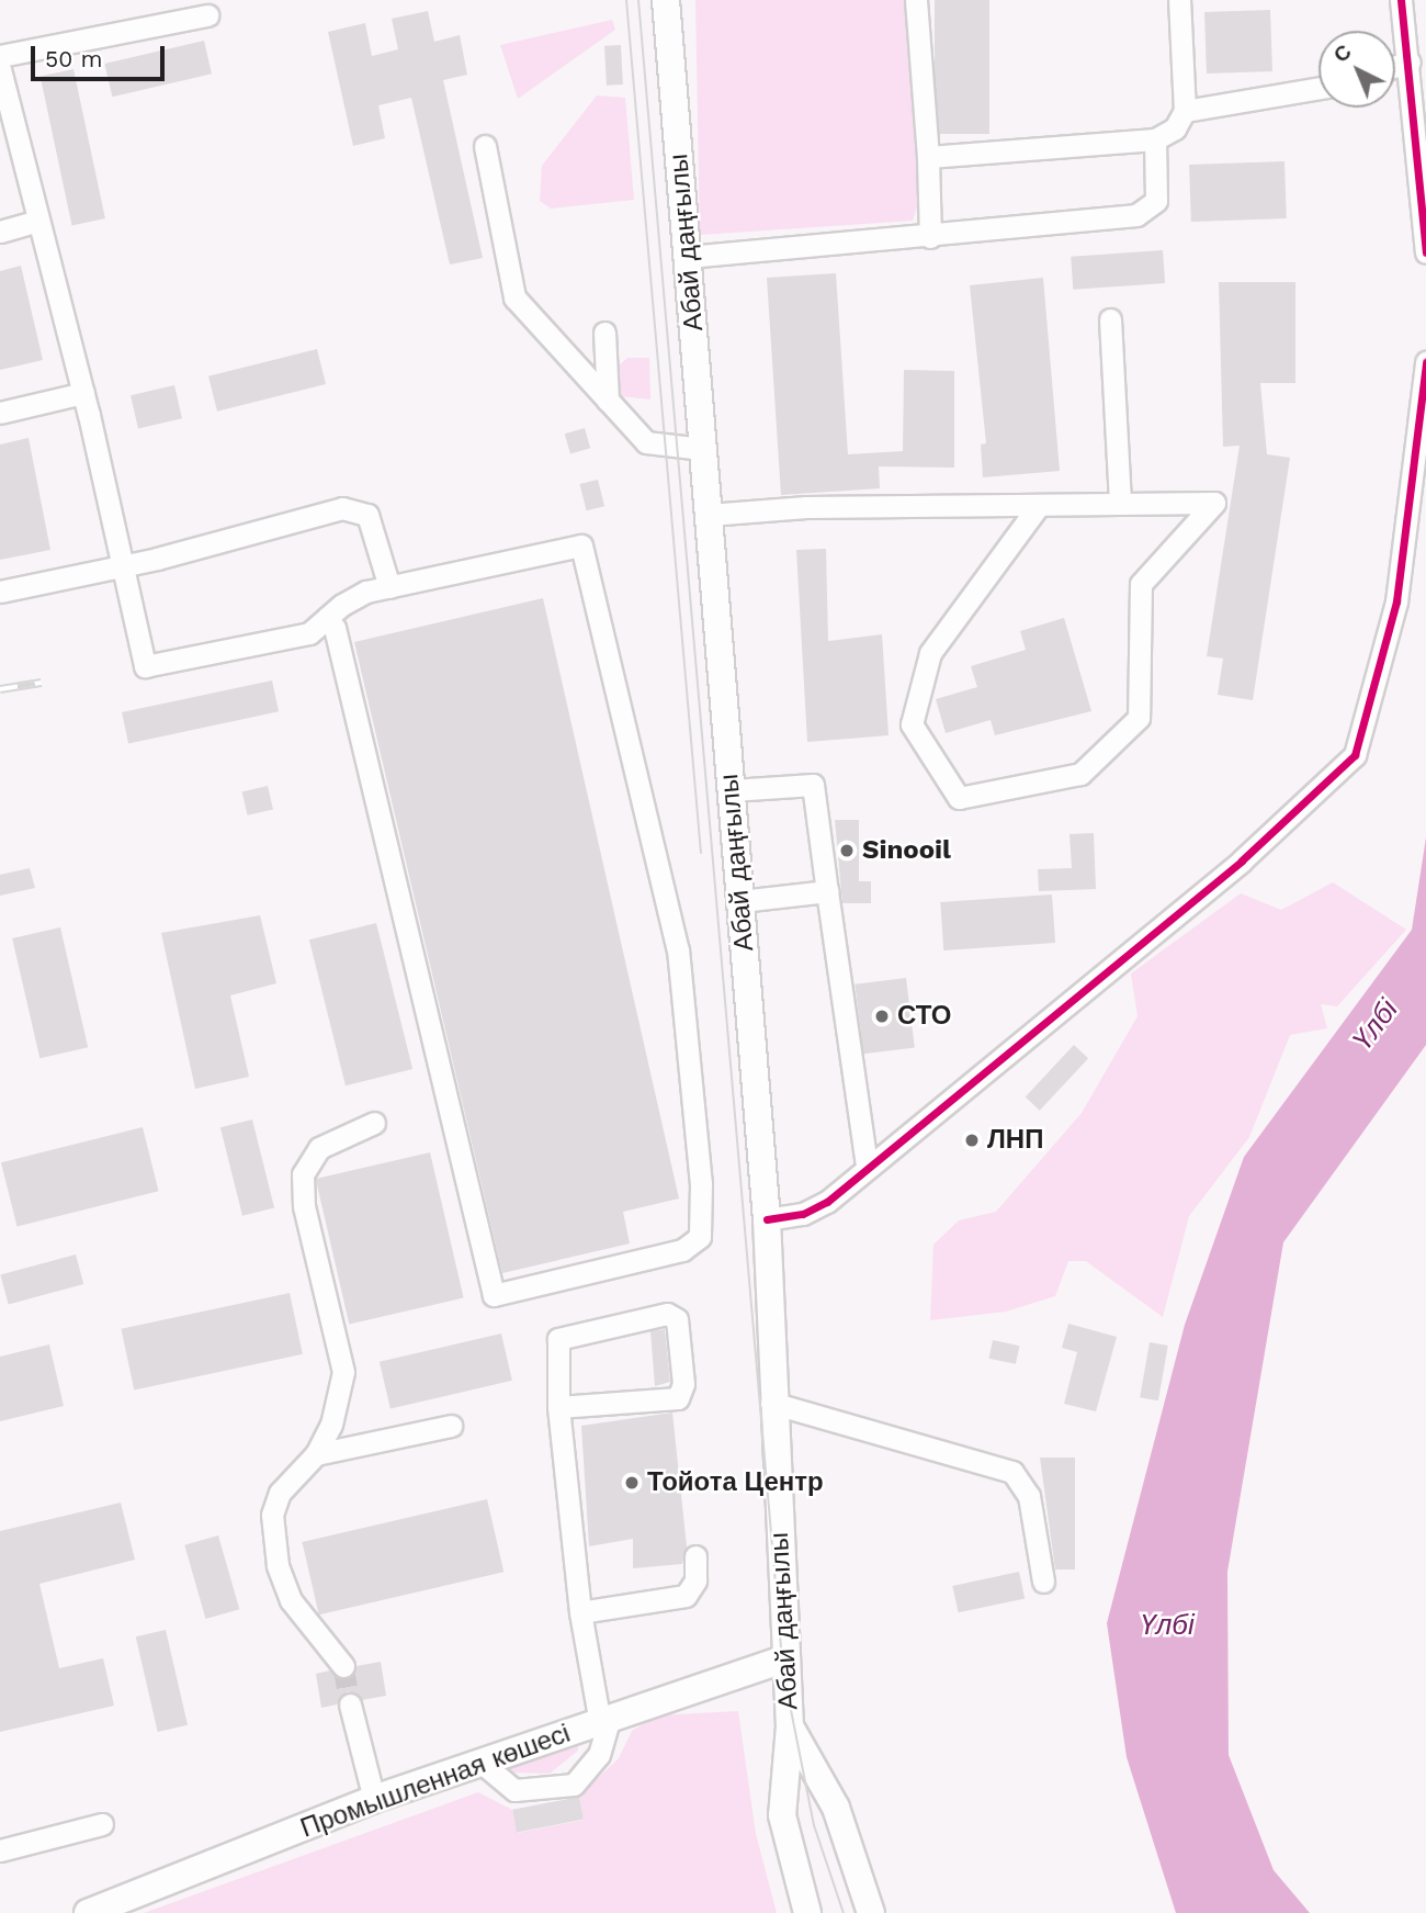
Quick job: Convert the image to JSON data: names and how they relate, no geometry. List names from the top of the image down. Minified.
{"streets":{"main road":["Абай даңғылы","Промышленная көшесі"]},"crossings":[["Абай даңғылы","Промышленная көшесі"]],"water":["Үлбі"],"places":["Sinooil","СТО","ЛНП","Тойота Центр"],"scale_bar":"50 m","north":"top left"}
